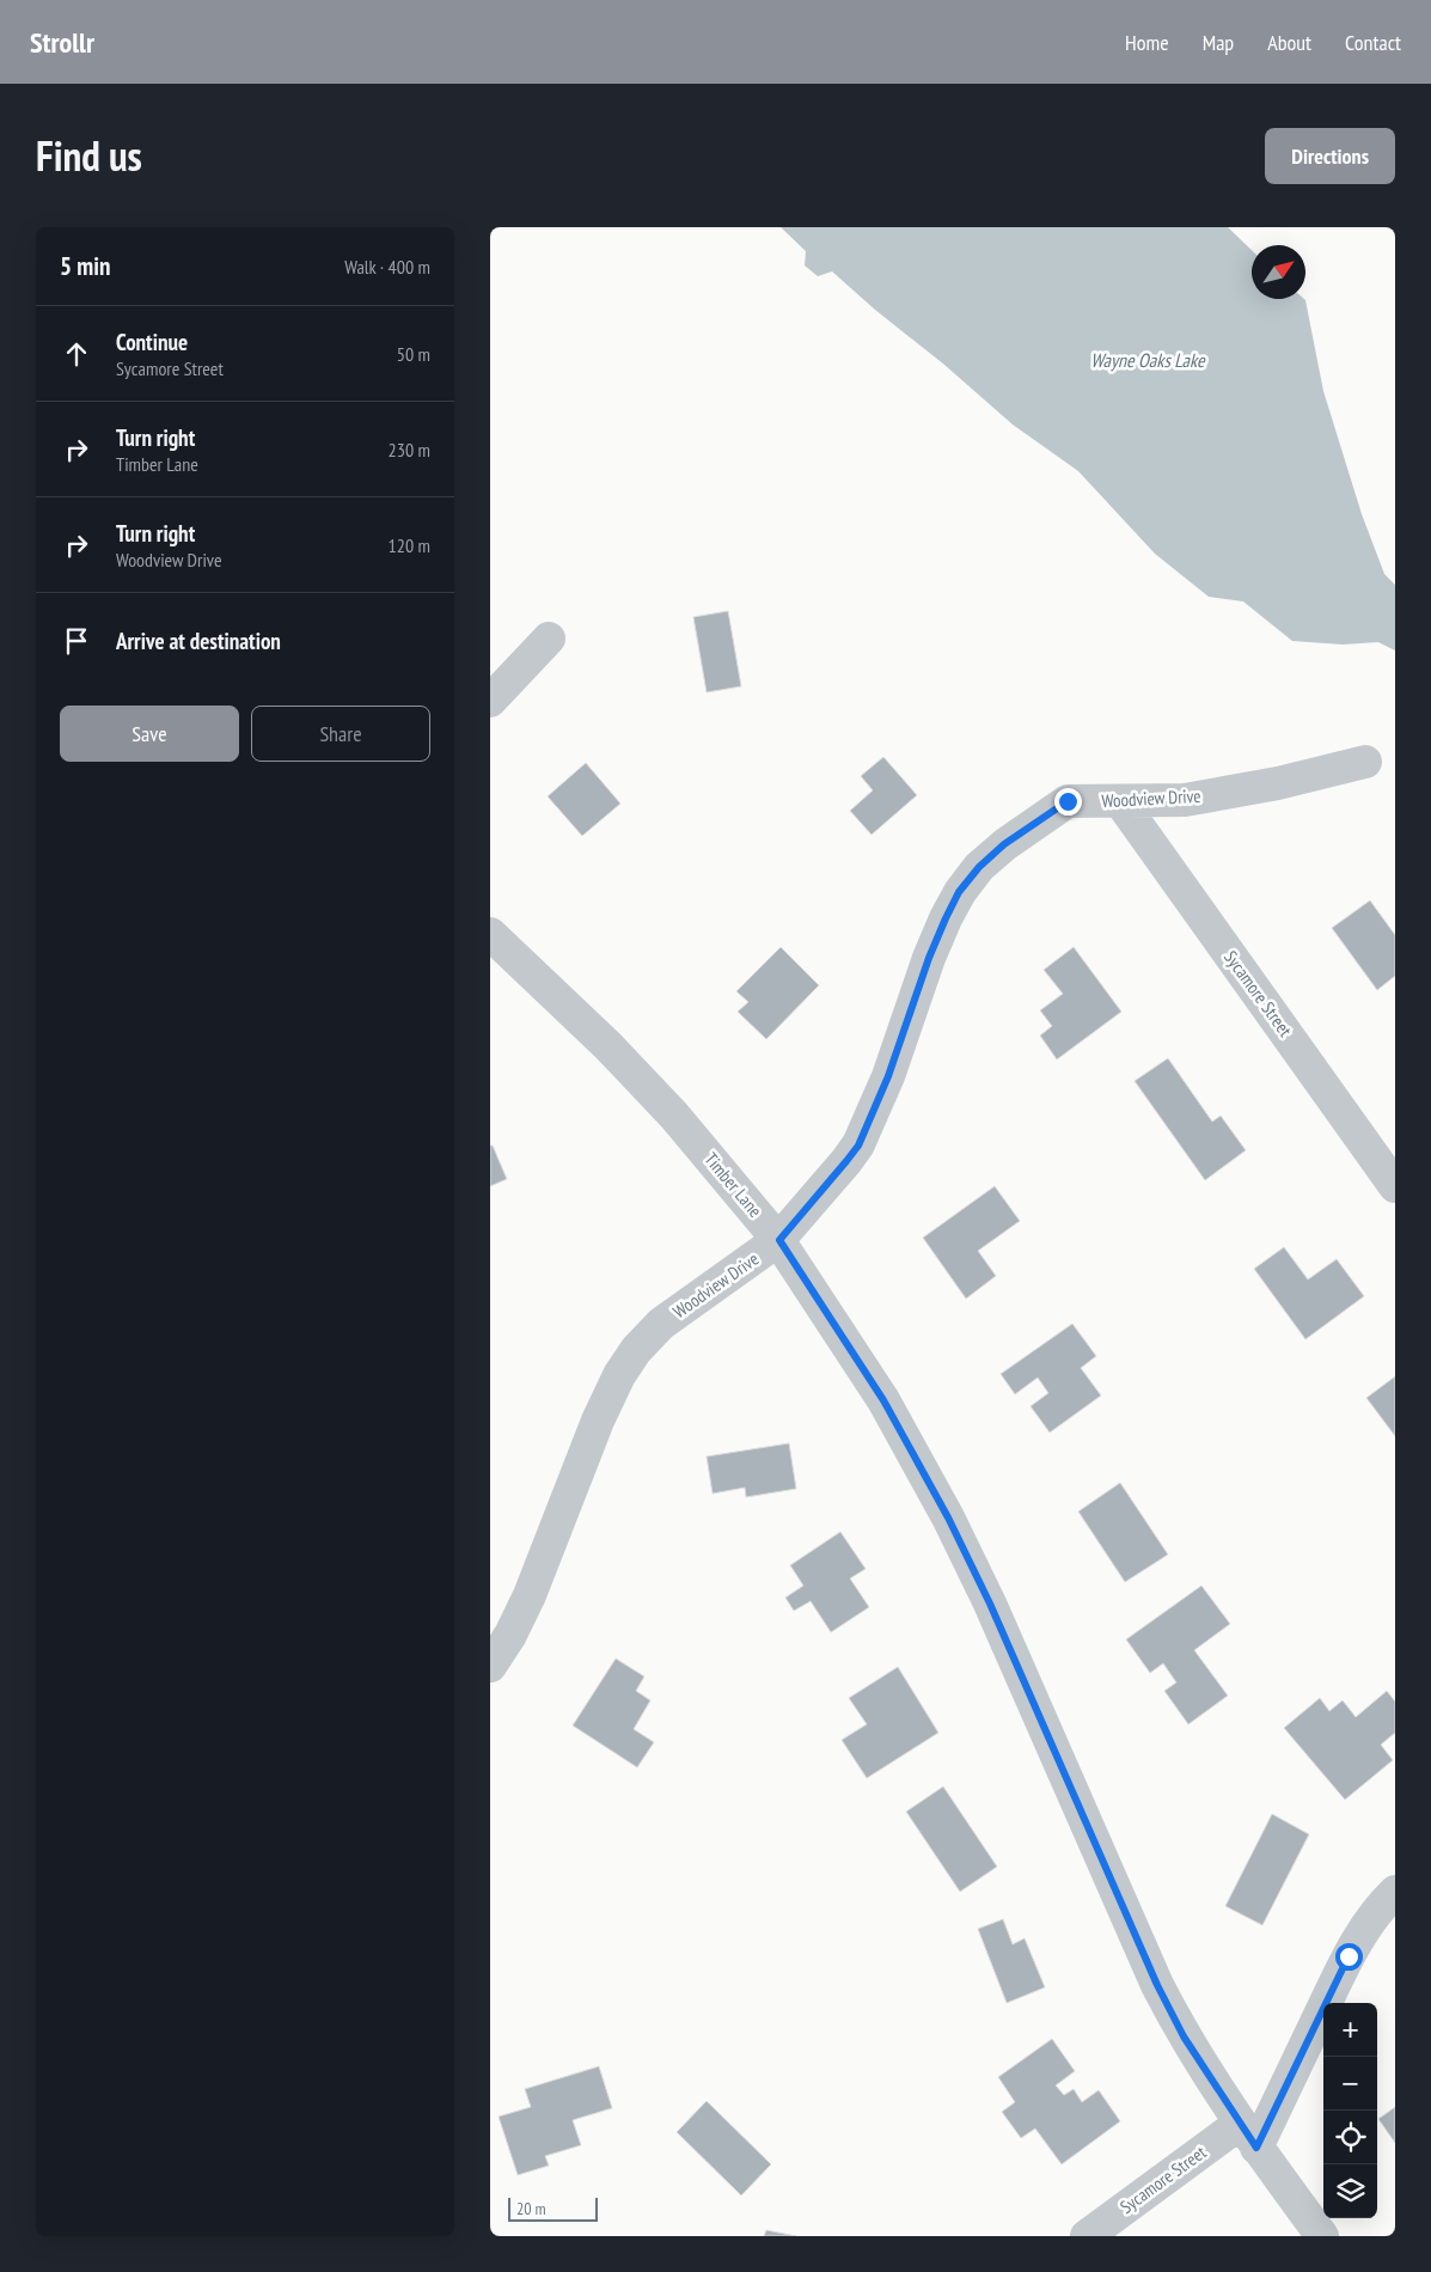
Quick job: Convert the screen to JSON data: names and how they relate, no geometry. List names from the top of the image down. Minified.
{"streets":{"street":["Woodview Drive","Sycamore Street","Timber Lane"]},"crossings":[["Woodview Drive","Sycamore Street"],["Woodview Drive","Timber Lane"],["Sycamore Street","Timber Lane"]],"water":["Wayne Oaks Lake"],"scale_bar":"20 m","north":"top right","page":{"header":"Strollr","nav":["Home","Map","About","Contact"],"title":"Find us","buttons":["Directions",["Save","Share"]],"heading":["5 min","Walk · 400 m"],"list":[["Continue","Sycamore Street","50 m"],["Turn right","Timber Lane","230 m"],["Turn right","Woodview Drive","120 m"],"Arrive at destination"],"map_buttons":["+","−"],"scale":"20 m"}}
